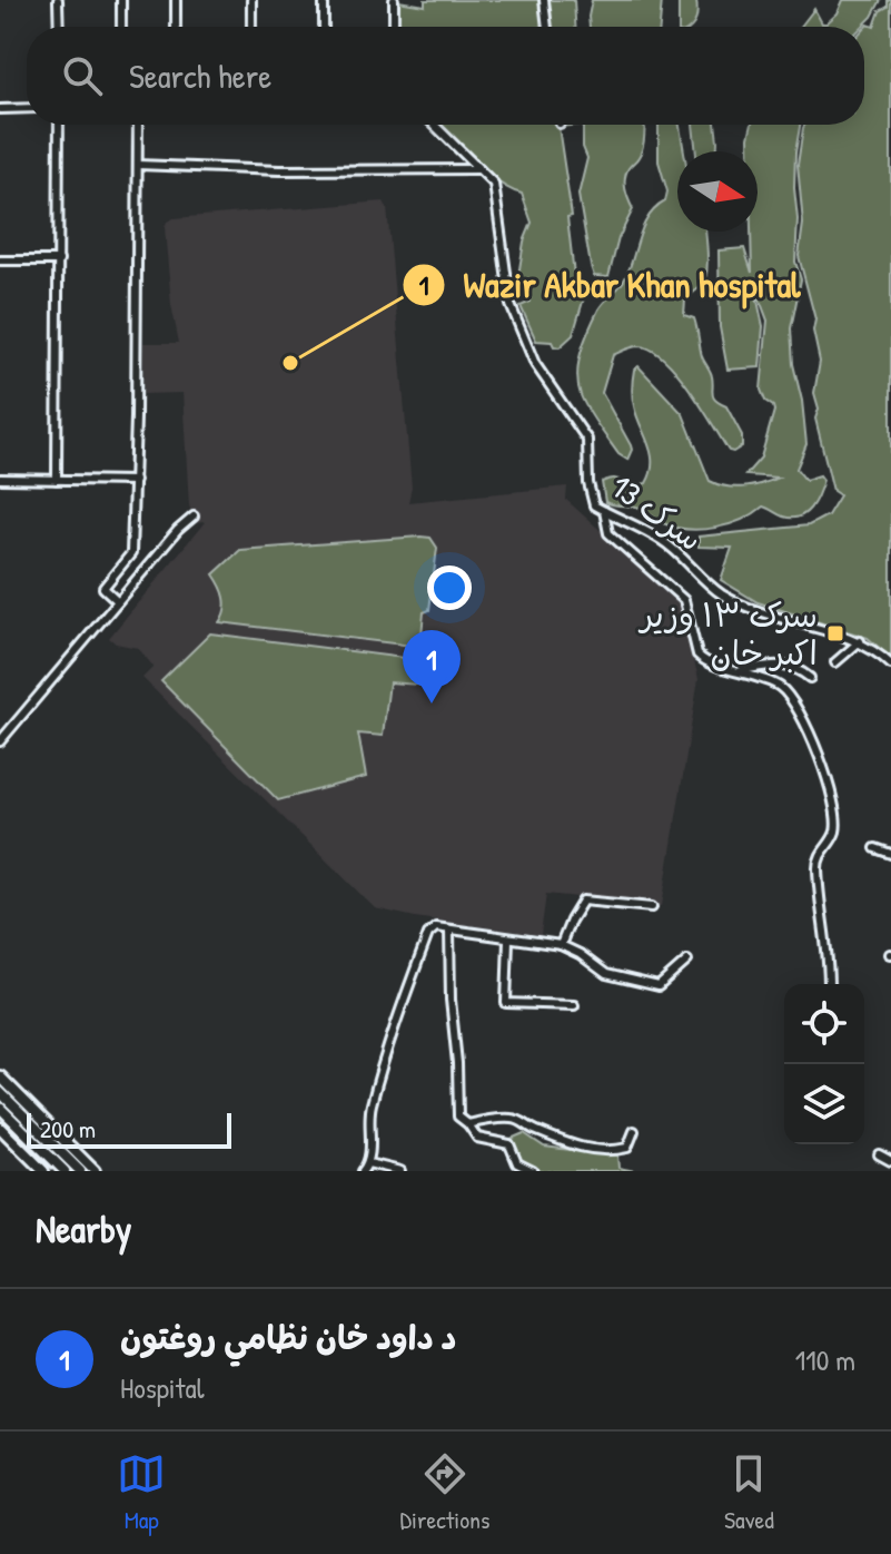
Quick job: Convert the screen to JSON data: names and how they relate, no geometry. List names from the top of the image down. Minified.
{"streets":{"street":["سرک 13"]},"places":{"other":["Wazir Akbar Khan hospital"],"transit":["سرک ۱۳ وزیر اکبر خان"]},"scale_bar":"200 m","north":"right","page":{"search":"Search here","pins":"1","scale":"200 m","heading":"Nearby","list":[{"mark":"1","name":"د داود خان نظامي روغتون","note":"Hospital","value":"110 m"}],"nav":["Map","Directions","Saved"]}}
